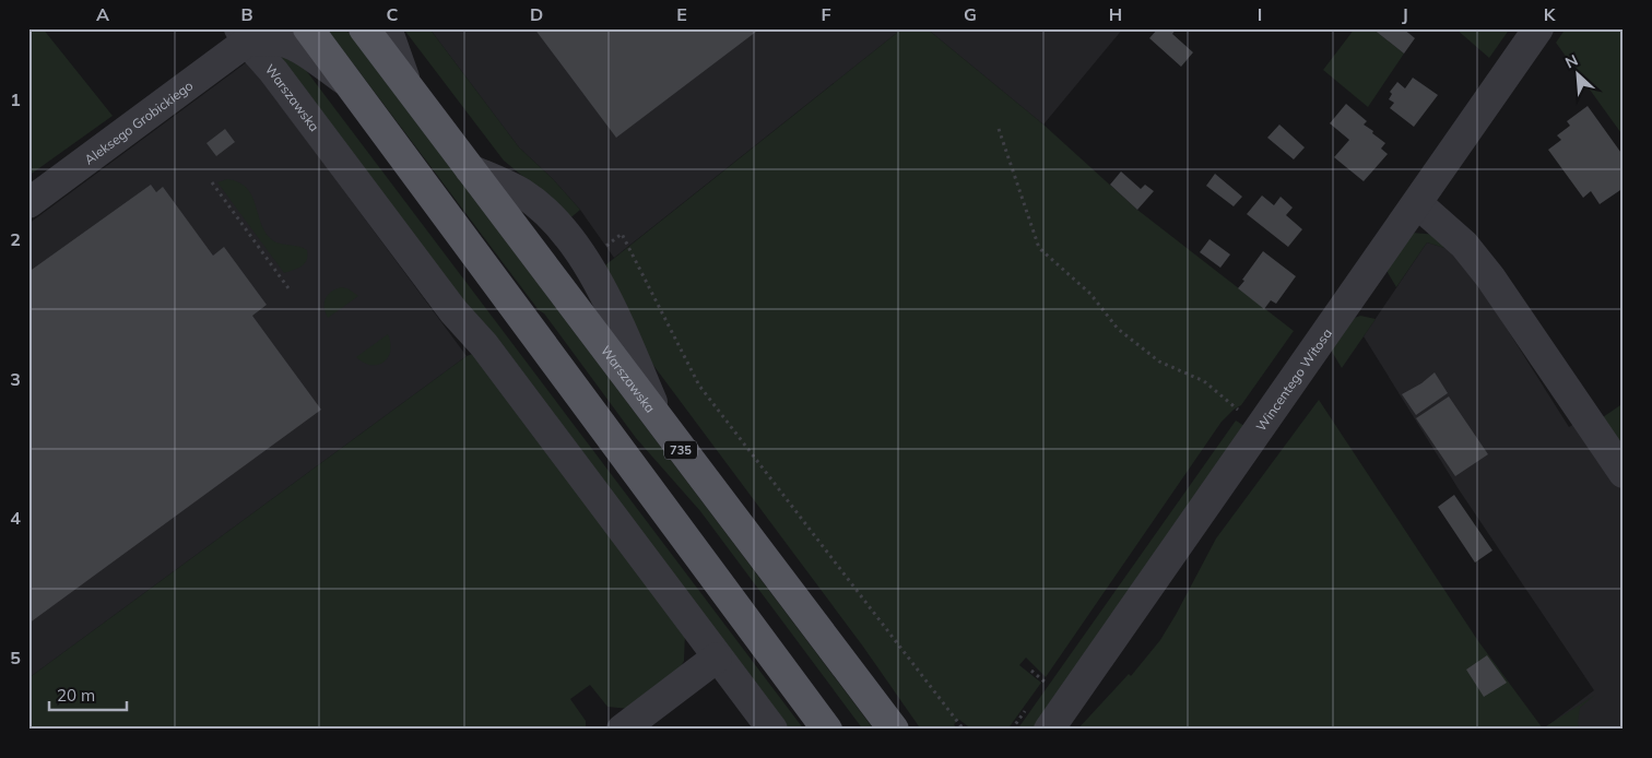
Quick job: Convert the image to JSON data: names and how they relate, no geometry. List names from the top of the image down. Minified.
{"streets":{"main road":["Warszawska","735"],"street":["Aleksego Grobickiego","Wincentego Witosa"]},"crossings":[["Warszawska","Aleksego Grobickiego"]],"scale_bar":"20 m","north":"top left","grid":{"columns":["A","B","C","D","E","F","G","H","I","J","K"],"rows":["1","2","3","4","5"]}}
